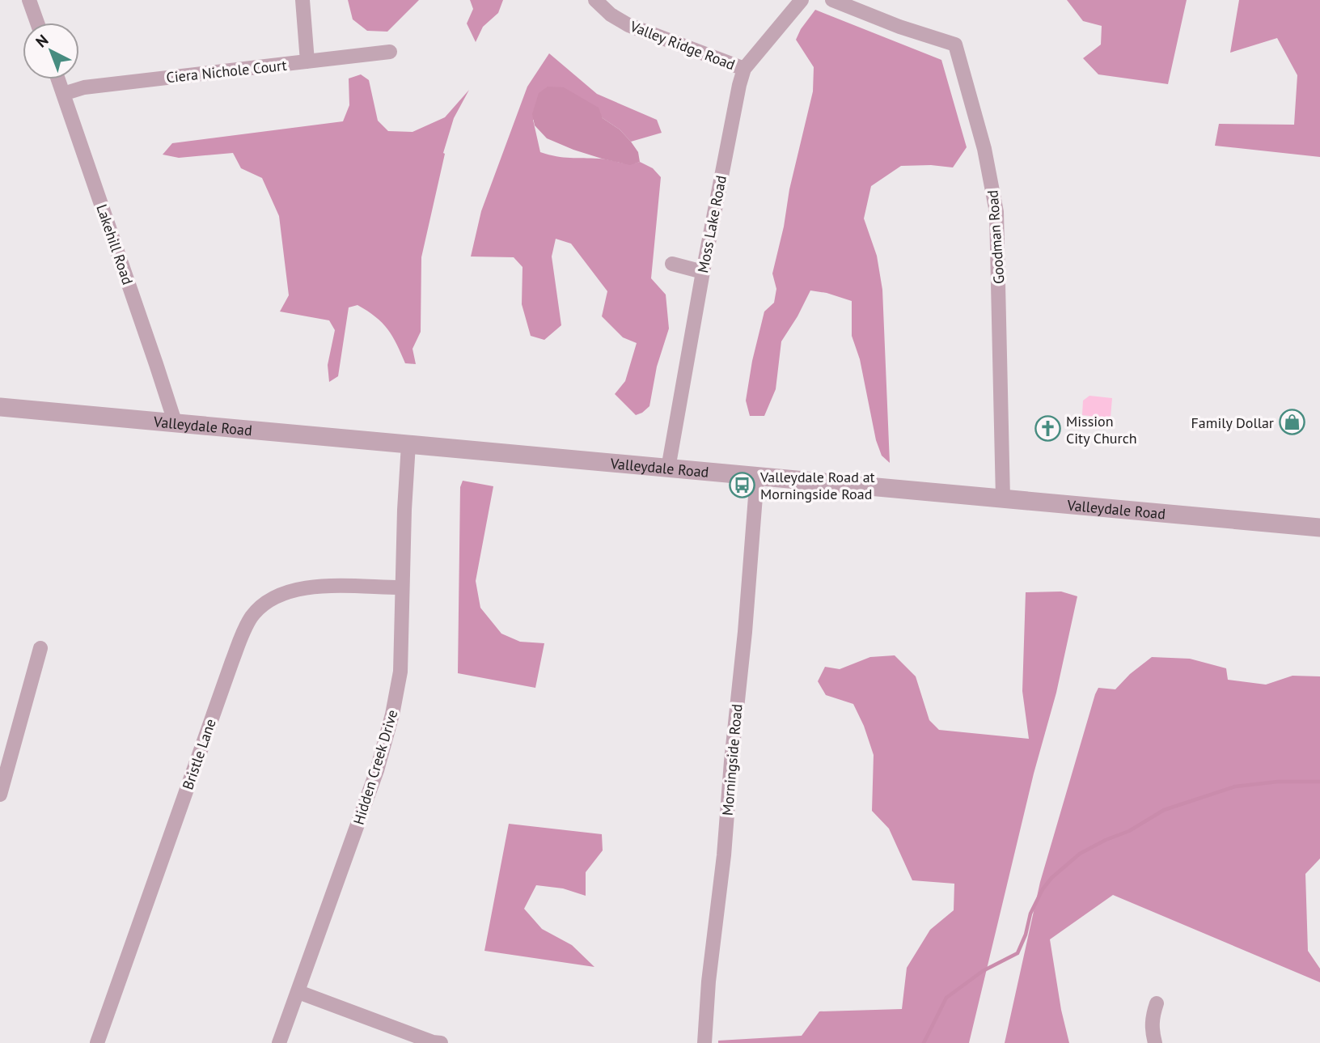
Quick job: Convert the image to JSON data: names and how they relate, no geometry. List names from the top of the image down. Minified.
{"streets":{"street":["Valley Ridge Road","Ciera Nichole Court","Moss Lake Road","Goodman Road","Lakehill Road","Valleydale Road","Bristle Lane","Morningside Road","Hidden Creek Drive"]},"crossings":[["Valley Ridge Road","Moss Lake Road"],["Ciera Nichole Court","Lakehill Road"],["Moss Lake Road","Valleydale Road"],["Goodman Road","Valleydale Road"],["Lakehill Road","Valleydale Road"],["Valleydale Road","Morningside Road"],["Valleydale Road","Hidden Creek Drive"],["Bristle Lane","Hidden Creek Drive"]],"places":{"shop":["Family Dollar"],"church":["Mission City Church"],"bus stop":["Valleydale Road at Morningside Road"]},"north":"top left"}
